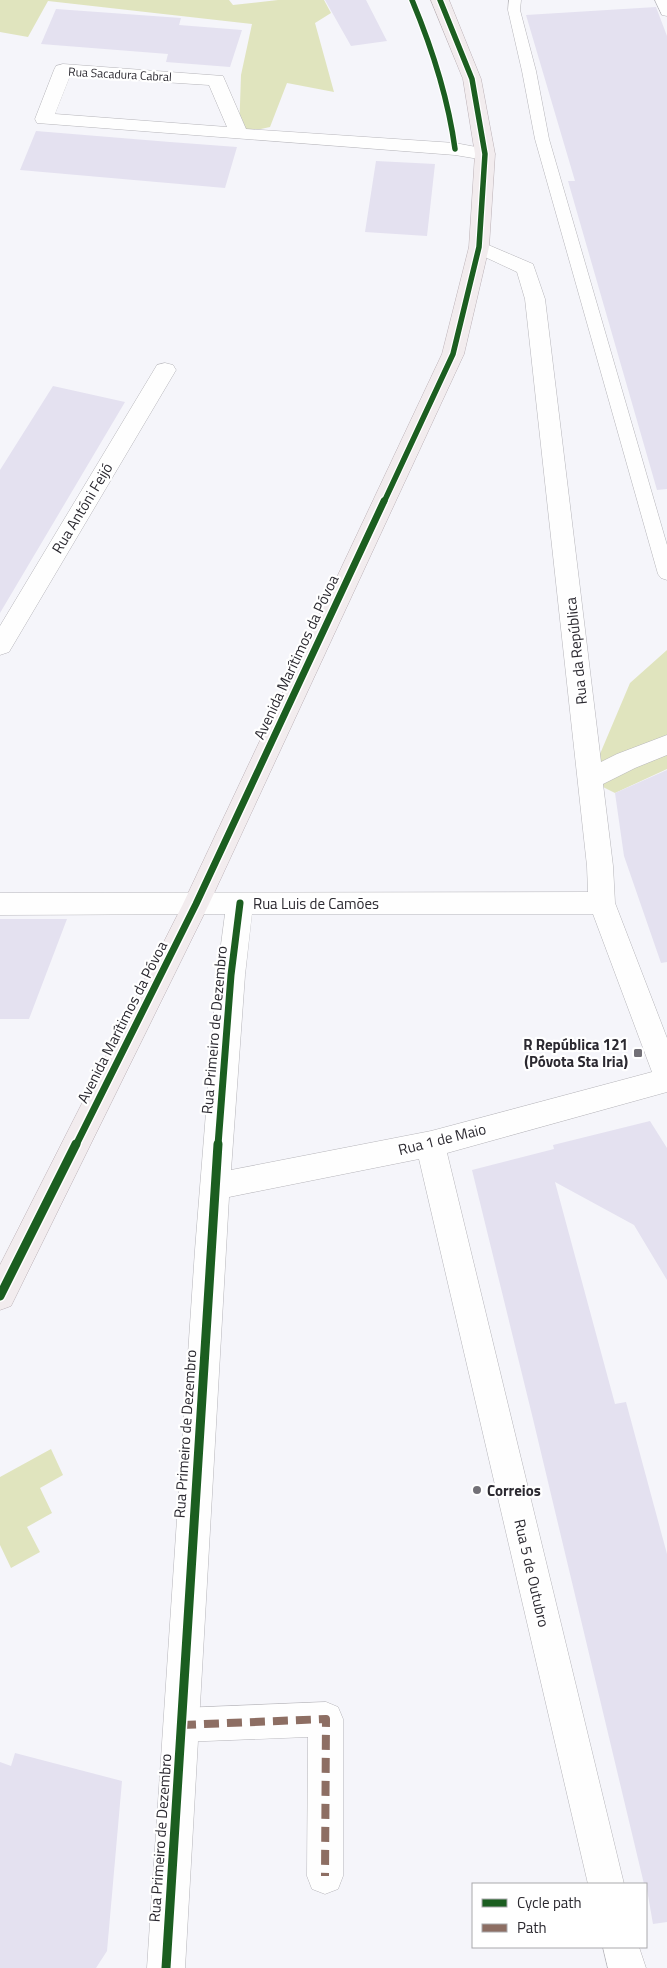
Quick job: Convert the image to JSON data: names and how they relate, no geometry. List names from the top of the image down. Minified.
{"streets":{"main road":["Avenida Marítimos da Póvoa"],"street":["Rua Sacadura Cabral","Rua Antóni Feijó","Rua da República","Rua Luis de Camões","Rua Primeiro de Dezembro","Rua 1 de Maio","Rua 5 de Outubro"]},"crossings":[["Rua Sacadura Cabral","Avenida Marítimos da Póvoa"],["Rua da República","Avenida Marítimos da Póvoa"],["Rua da República","Rua Luis de Camões"],["Avenida Marítimos da Póvoa","Rua Luis de Camões"],["Rua Luis de Camões","Rua Primeiro de Dezembro"],["Rua Primeiro de Dezembro","Rua 1 de Maio"],["Rua 1 de Maio","Rua 5 de Outubro"]],"places":{"transit":["R República 121 (Póvota Sta Iria)"],"other":["Correios"]},"legend":["Cycle path","Path"]}
